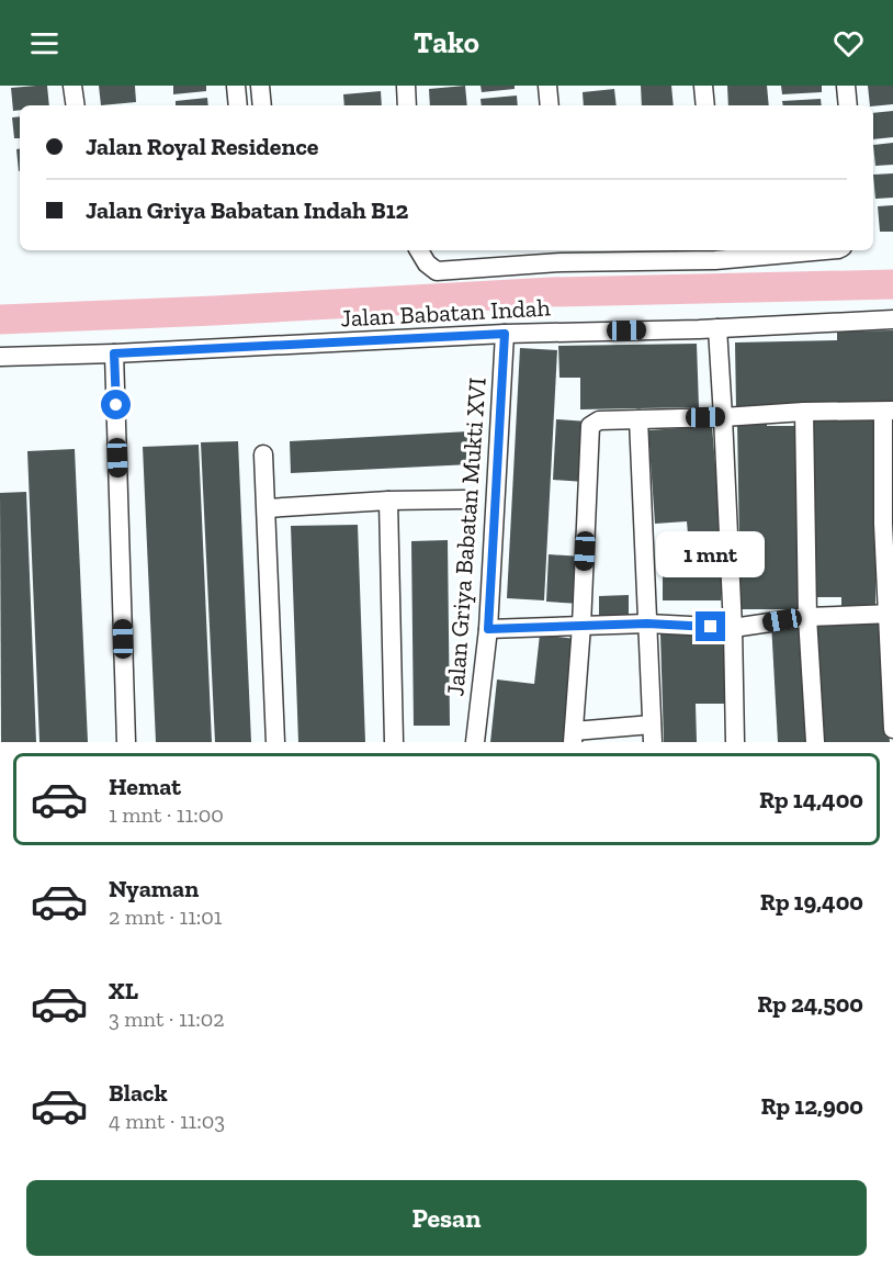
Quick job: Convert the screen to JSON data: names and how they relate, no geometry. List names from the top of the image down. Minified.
{"streets":{"street":["Jalan Babatan Indah","Jalan Griya Babatan Mukti XVI"]},"crossings":[["Jalan Babatan Indah","Jalan Griya Babatan Mukti XVI"]],"page":{"header":"Tako","banner":["Jalan Royal Residence","Jalan Griya Babatan Indah B12"],"bubble":"1 mnt","list":[{"name":"Hemat","note":"1 mnt · 11:00","value":"Rp 14,400"},{"name":"Nyaman","note":"2 mnt · 11:01","value":"Rp 19,400"},{"name":"XL","note":"3 mnt · 11:02","value":"Rp 24,500"},{"name":"Black","note":"4 mnt · 11:03","value":"Rp 12,900"}],"buttons":"Pesan"}}
